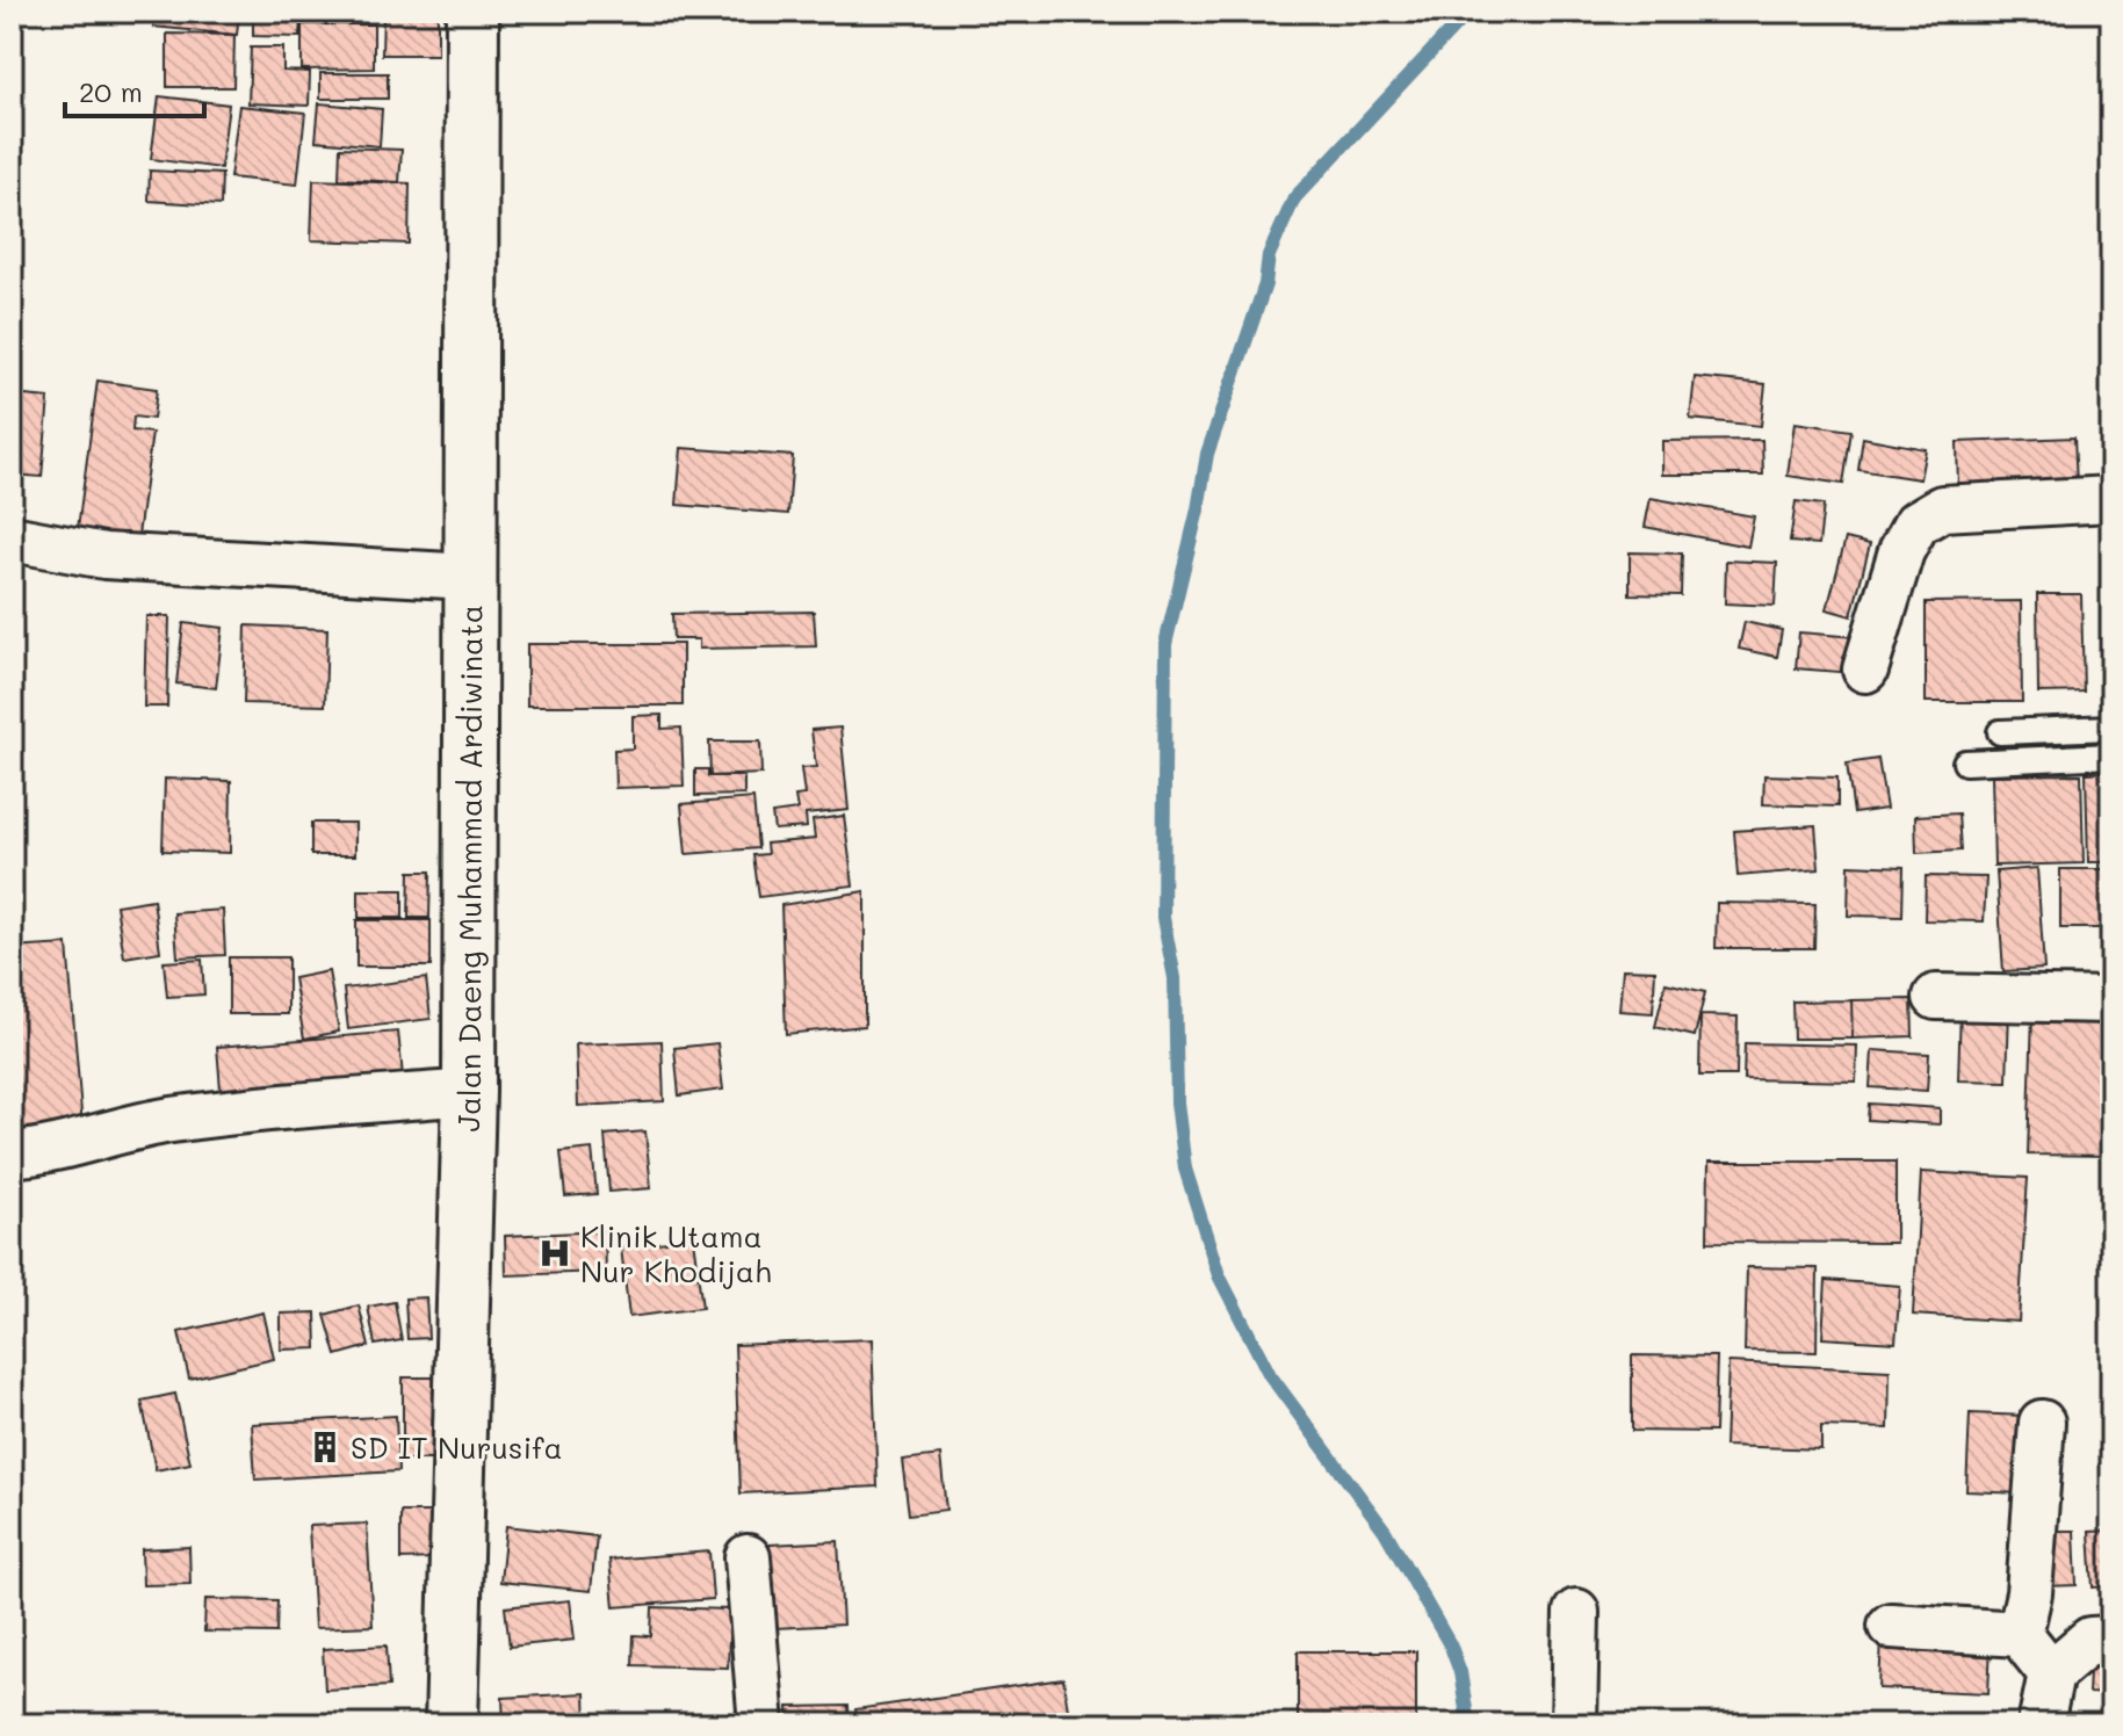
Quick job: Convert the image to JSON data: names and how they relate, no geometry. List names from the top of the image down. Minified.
{"streets":{"main road":["Jalan Daeng Muhammad Ardiwinata"]},"places":{"hospital":["Klinik Utama Nur Khodijah"],"building":["SD IT Nurusifa"]},"scale_bar":"20 m"}
